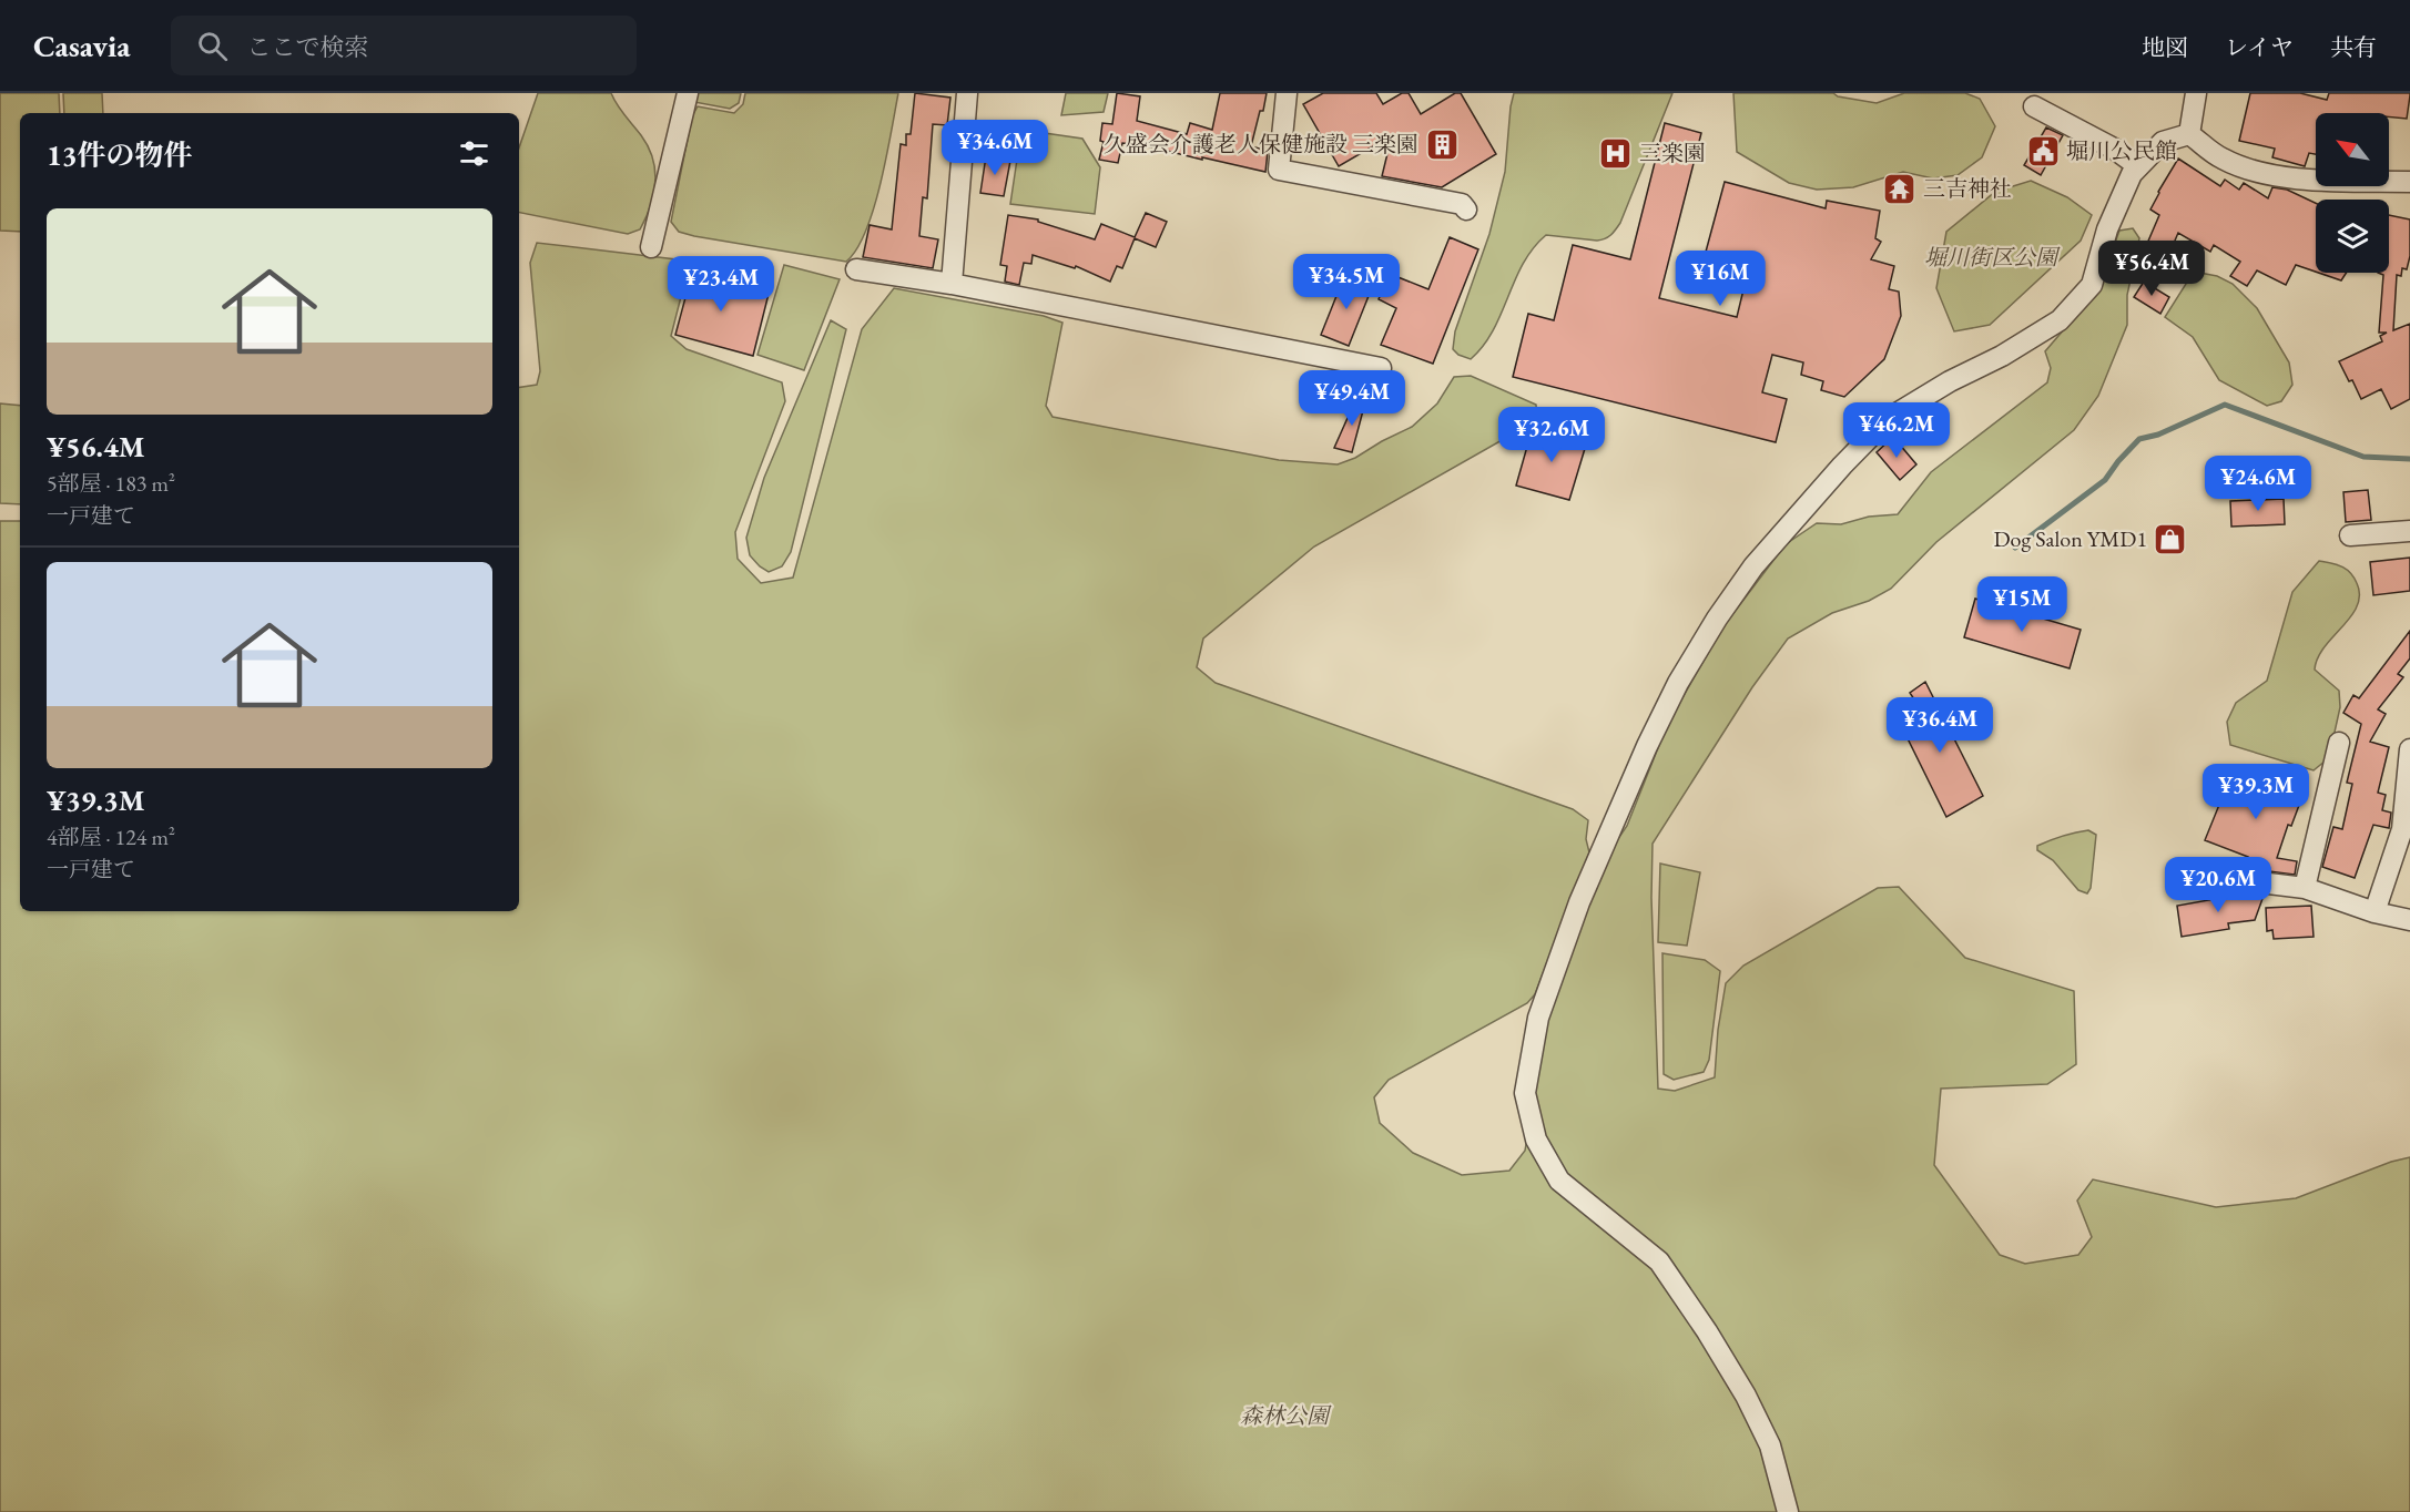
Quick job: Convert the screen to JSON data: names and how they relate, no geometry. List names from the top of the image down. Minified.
{"parks":["堀川街区公園","森林公園"],"places":{"building":["久盛会介護老人保健施設 三楽園"],"public building":["堀川公民館"],"hospital":["三楽園"],"temple":["三吉神社"],"shop":["Dog Salon YMD1"]},"north":"top left","page":{"header":"Casavia","search":"ここで検索","nav":["地図","レイヤ","共有"],"heading":"13件の物件","price":["¥34.6M","¥56.4M","¥16M","¥34.5M","¥23.4M","¥49.4M","¥46.2M","¥32.6M","¥24.6M","¥15M","¥36.4M","¥39.3M","¥20.6M"],"list":[{"name":"¥56.4M","note":"5部屋 · 183 m² · 一戸建て"},{"name":"¥39.3M","note":"4部屋 · 124 m² · 一戸建て"}]}}
